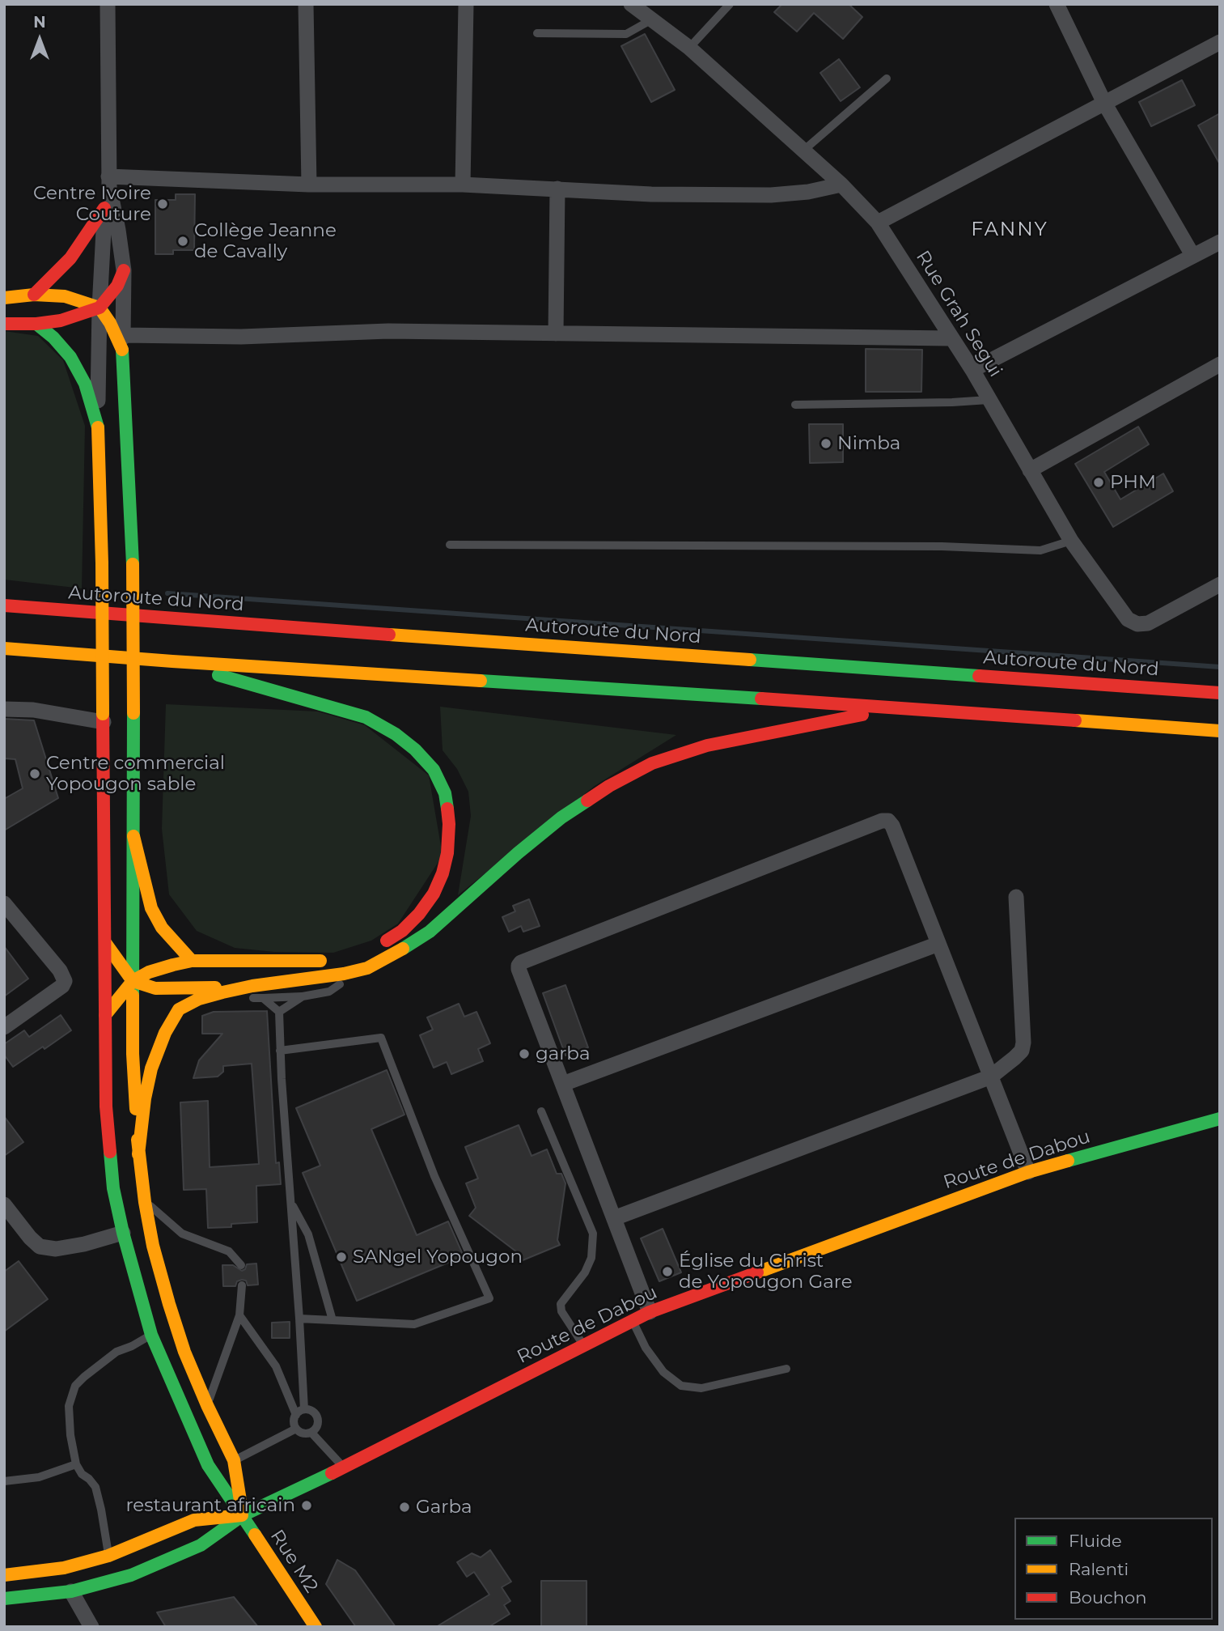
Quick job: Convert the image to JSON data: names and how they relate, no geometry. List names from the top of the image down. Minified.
{"streets":{"main road":["Autoroute du Nord","Route de Dabou","Rue M2"],"street":["Rue Grah Segui"]},"crossings":[["Route de Dabou","Rue M2"]],"districts":["FANNY"],"places":["Centre Ivoire Couture","Collège Jeanne de Cavally","Nimba","PHM","Centre commercial Yopougon sable","garba","SANgel Yopougon","Église du Christ de Yopougon Gare","restaurant africain","Garba"],"legend":["Fluide","Ralenti","Bouchon"],"north":"top"}
